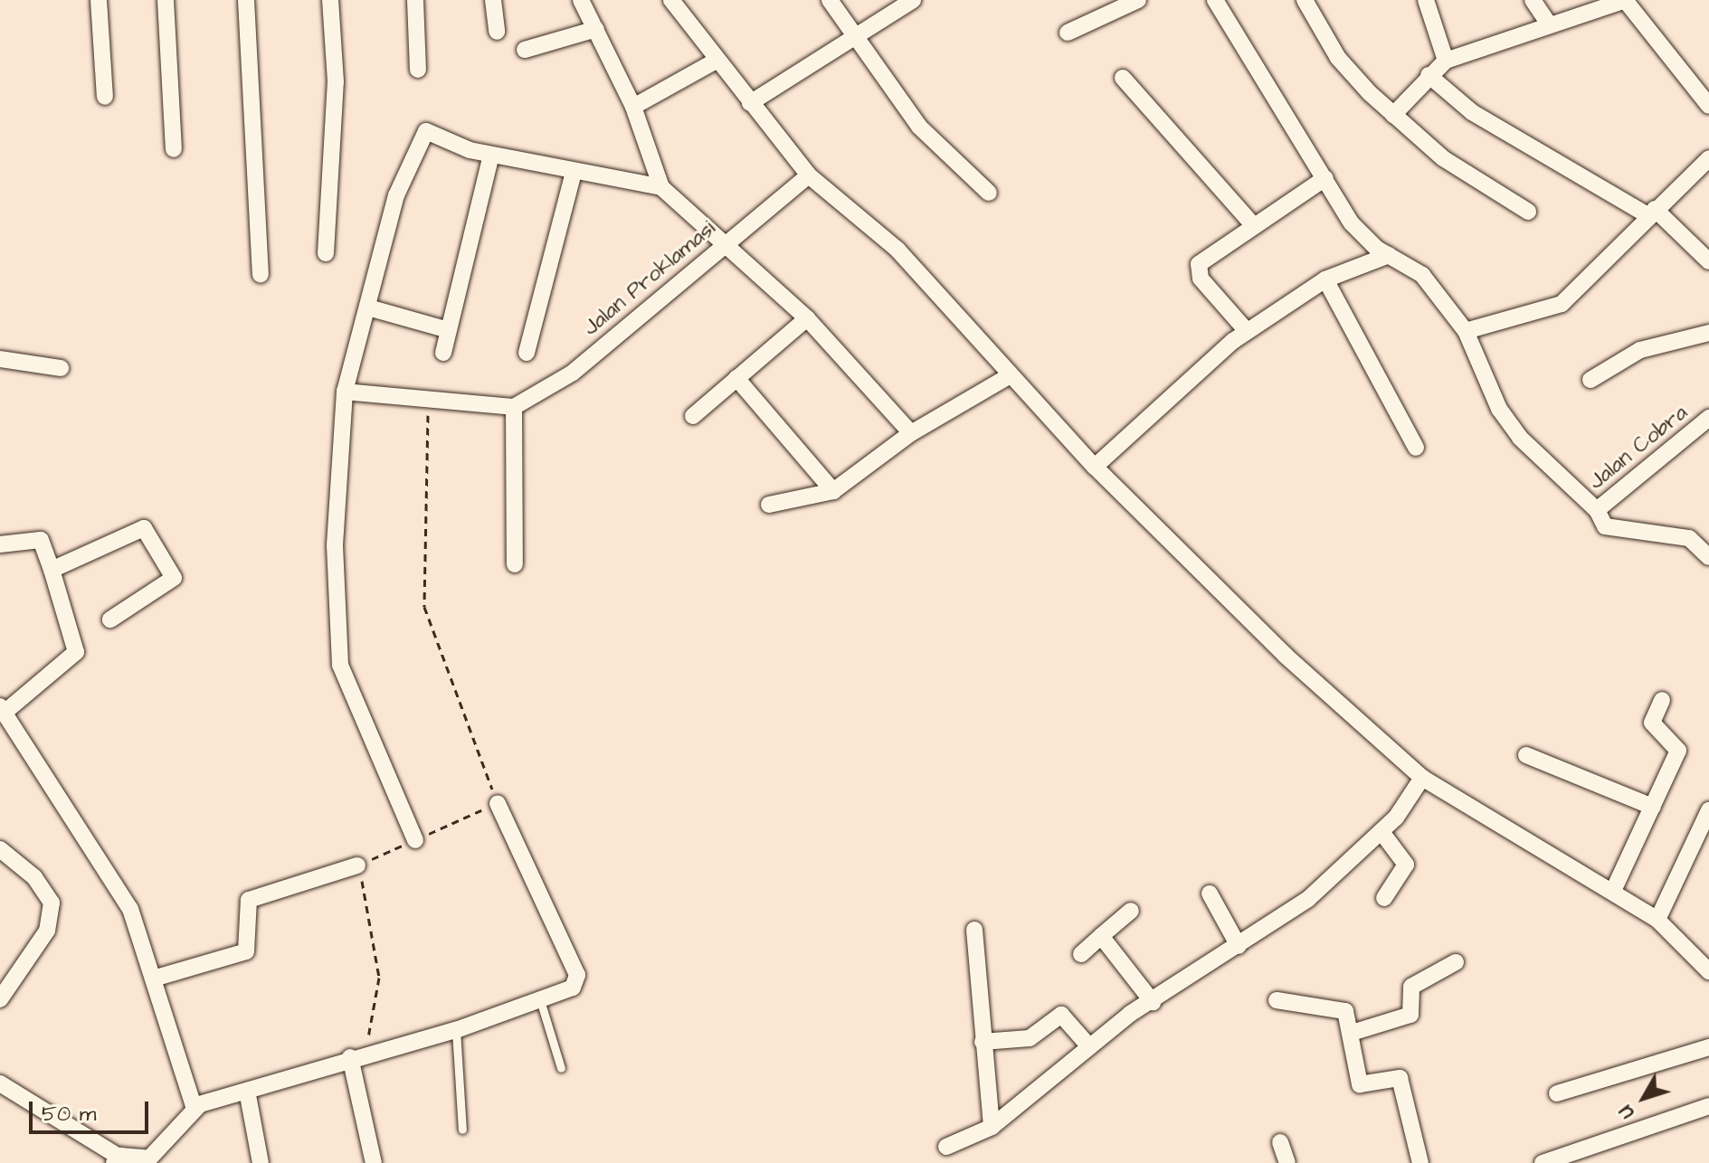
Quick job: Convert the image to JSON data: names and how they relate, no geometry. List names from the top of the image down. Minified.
{"streets":{"street":["Jalan Proklamasi","Jalan Cobra"]},"scale_bar":"50 m","north":"bottom left"}
